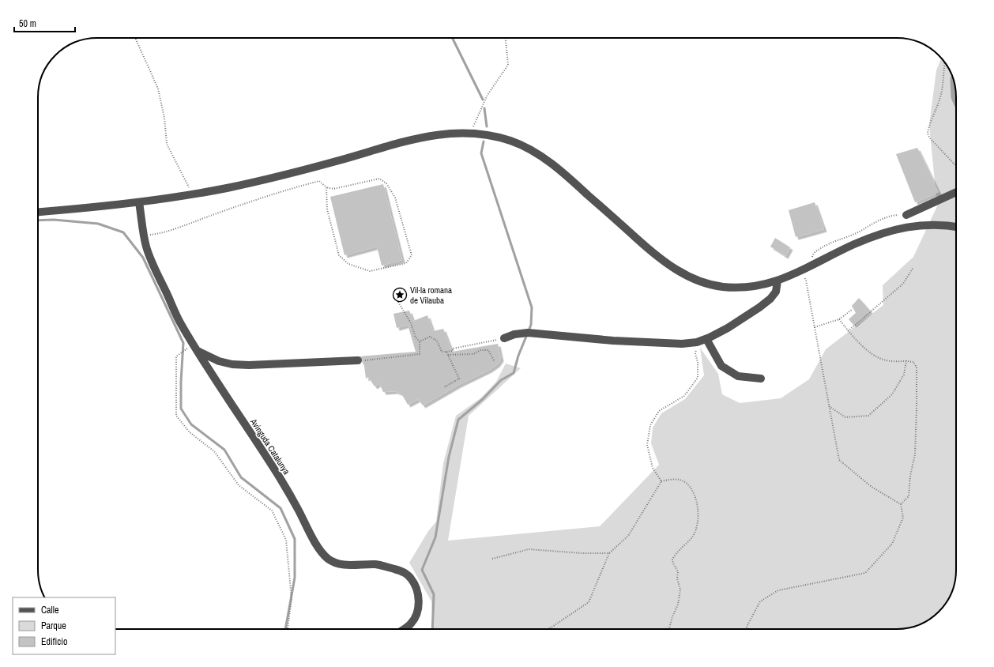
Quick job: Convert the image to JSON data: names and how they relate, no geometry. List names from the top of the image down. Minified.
{"streets":{"street":["Avinguda Catalunya"]},"places":{"place":["Vil·la romana de Vilauba"]},"legend":["Calle","Parque","Edificio"],"scale_bar":"50 m"}
